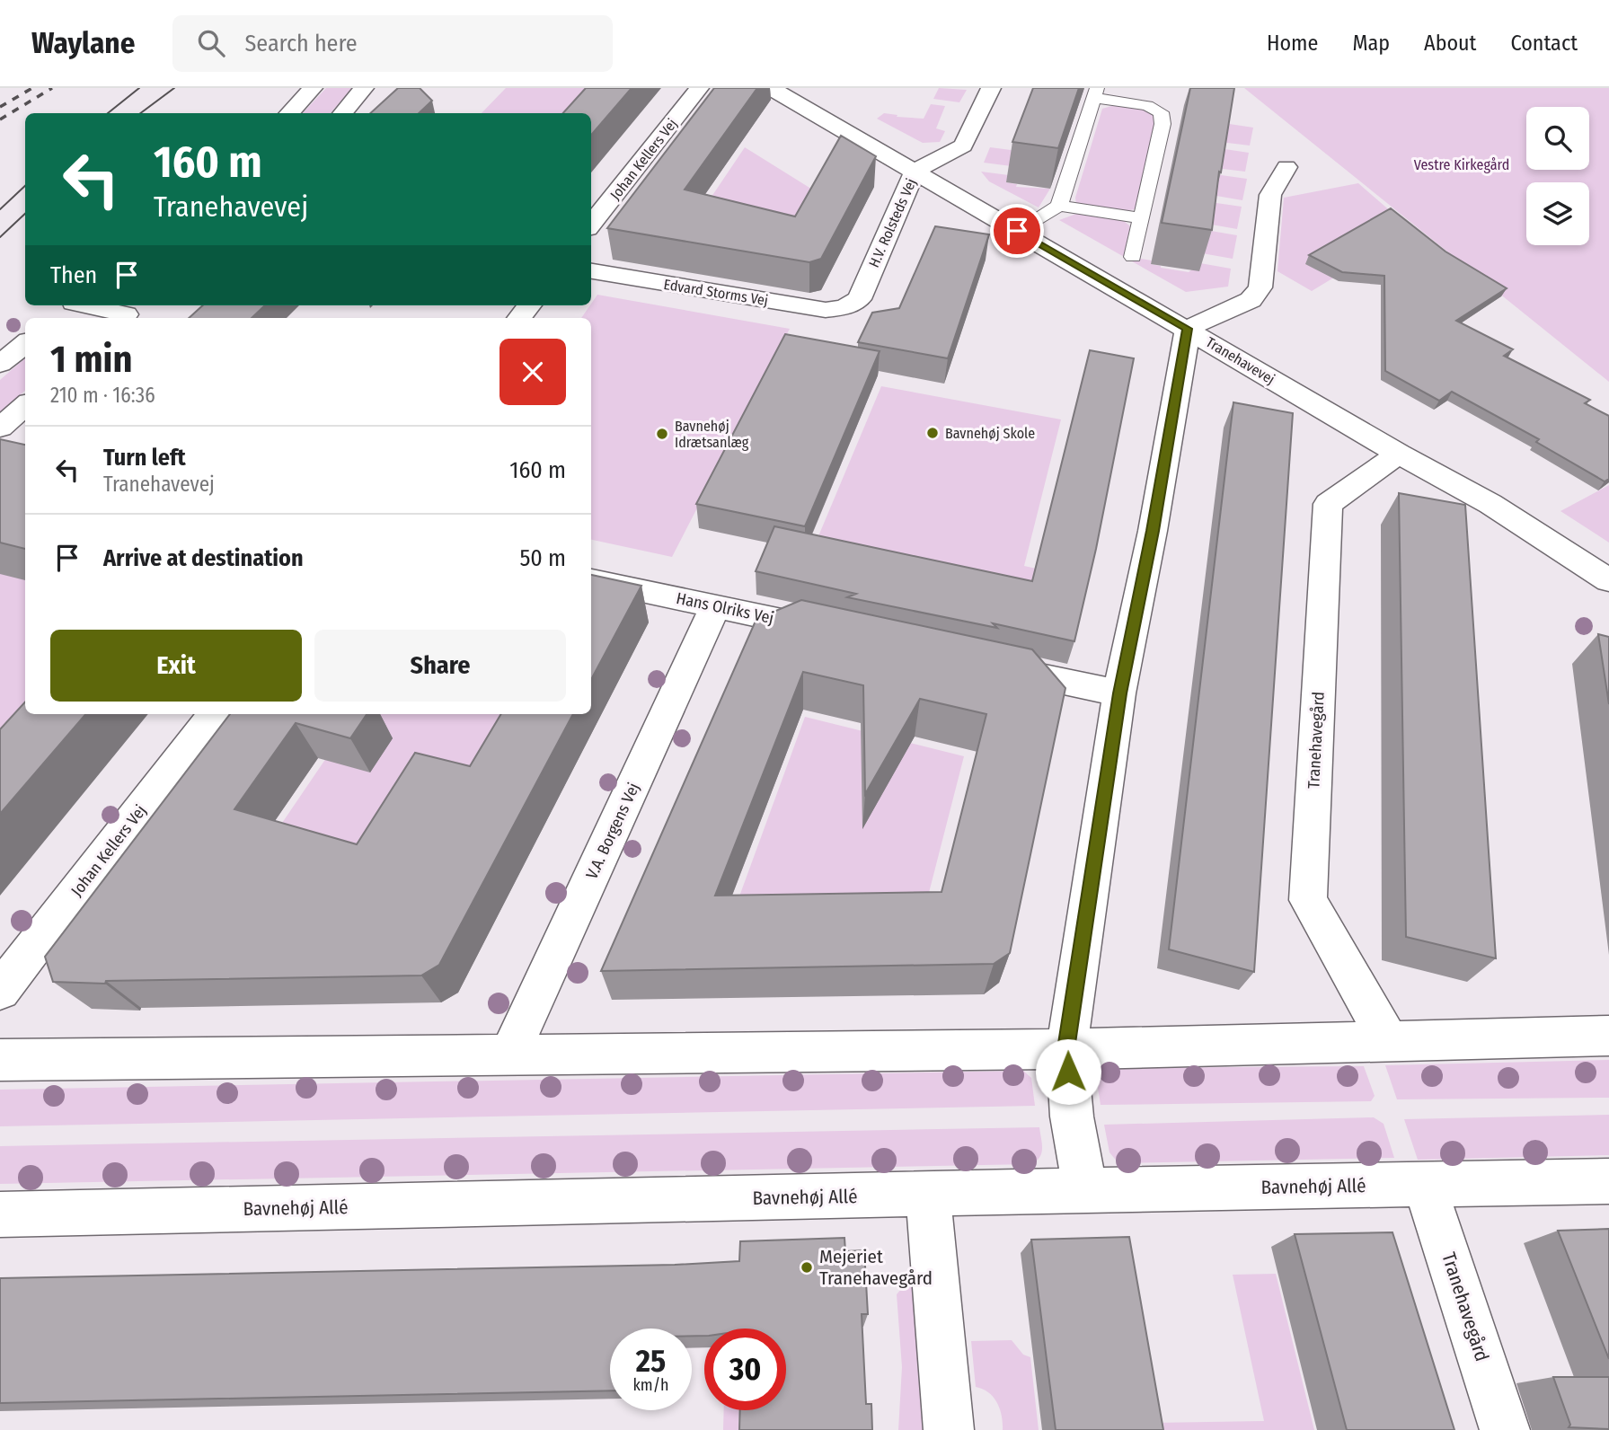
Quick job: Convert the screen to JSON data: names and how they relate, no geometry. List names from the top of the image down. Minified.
{"streets":{"street":["Johan Kellers Vej","H.V. Rolsteds Vej","Edvard Storms Vej","Tranehavevej","Hans Olriks Vej","Tranehavegård","V.A. Borgens Vej","Bavnehøj Allé"]},"crossings":[["H.V. Rolsteds Vej","Edvard Storms Vej"],["H.V. Rolsteds Vej","Tranehavevej"],["Tranehavevej","Tranehavegård"],["Hans Olriks Vej","V.A. Borgens Vej"],["Tranehavegård","Bavnehøj Allé"]],"parks":["Vestre Kirkegård"],"places":["Bavnehøj Skole","Bavnehøj Idrætsanlæg","Mejeriet Tranehavegård"],"page":{"header":"Waylane","search":"Search here","nav":["Home","Map","About","Contact"],"turn":["160 m","Tranehavevej"],"then":"Then","heading":["1 min","210 m · 16:36"],"list":[{"name":"Turn left","note":"Tranehavevej","value":"160 m"},{"name":"Arrive at destination","value":"50 m"}],"buttons":["Exit","Share"],"speed":"25 km/h","limit":"30"}}
